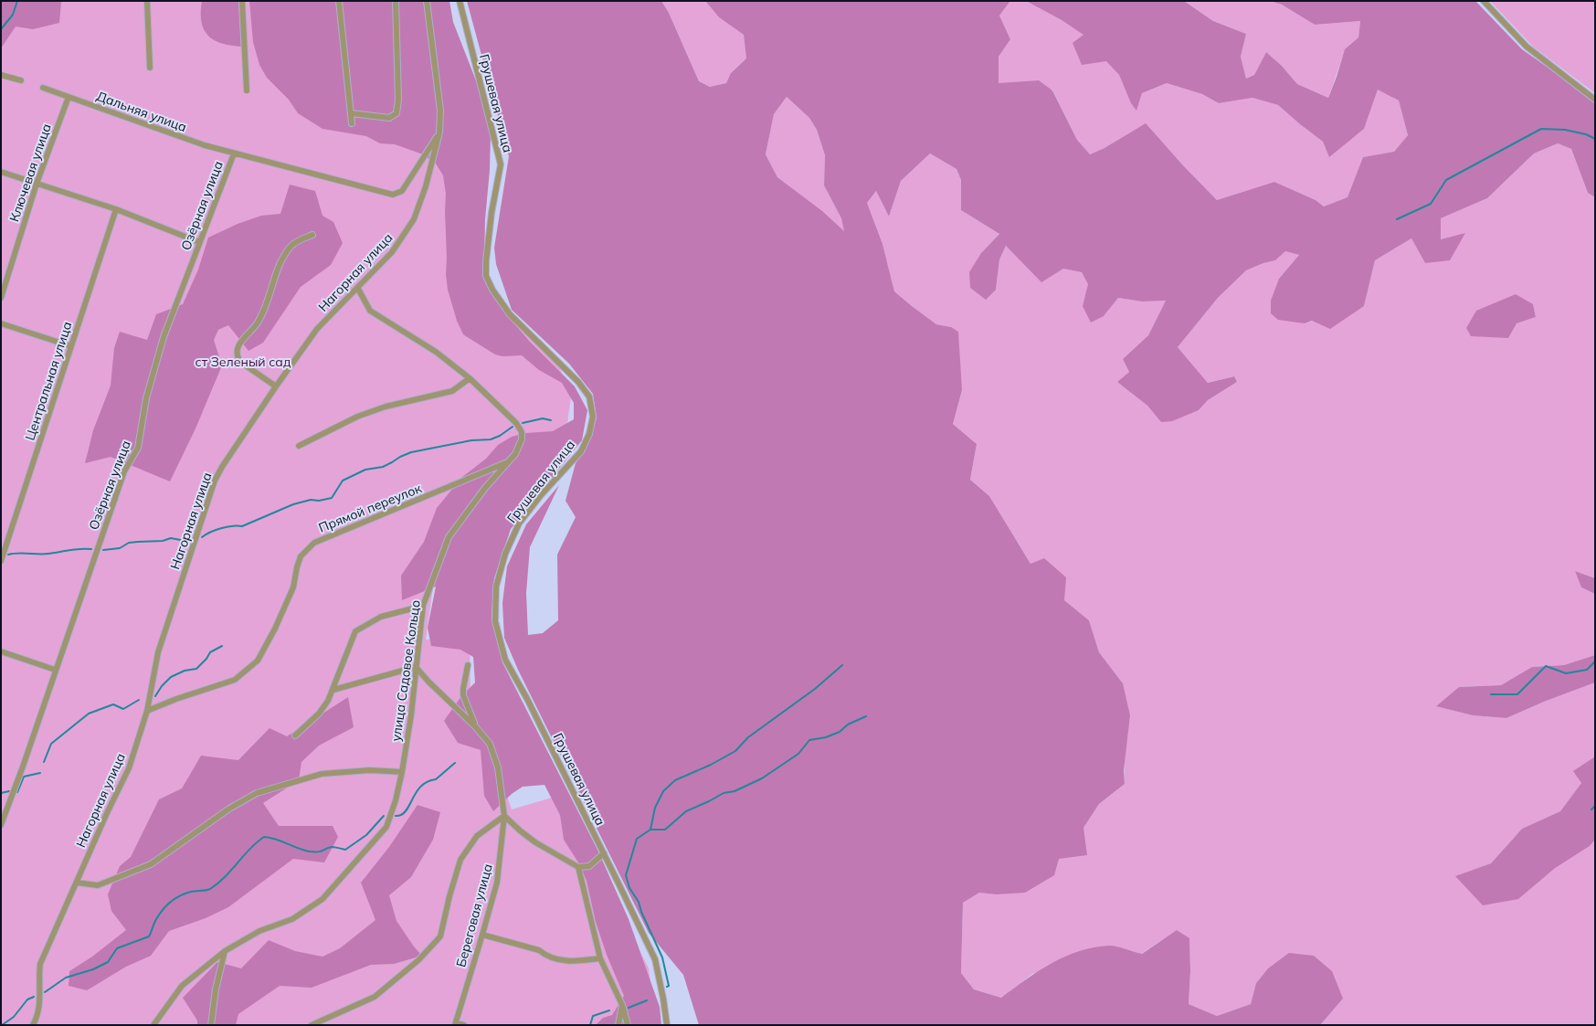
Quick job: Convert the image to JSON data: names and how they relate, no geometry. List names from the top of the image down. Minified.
{"streets":{"street":["Грушевая улица","Дальняя улица","Ключевая улица","Озёрная улица","Нагорная улица","Центральная улица","Прямой переулок","улица Садовое Кольцо","Береговая улица"]},"crossings":[["Дальняя улица","Ключевая улица"],["Дальняя улица","Озёрная улица"],["Дальняя улица","Нагорная улица"],["Нагорная улица","Прямой переулок"],["Нагорная улица","улица Садовое Кольцо"],["Прямой переулок","улица Садовое Кольцо"],["улица Садовое Кольцо","Береговая улица"]],"parks":["ст Зеленый сад"]}
